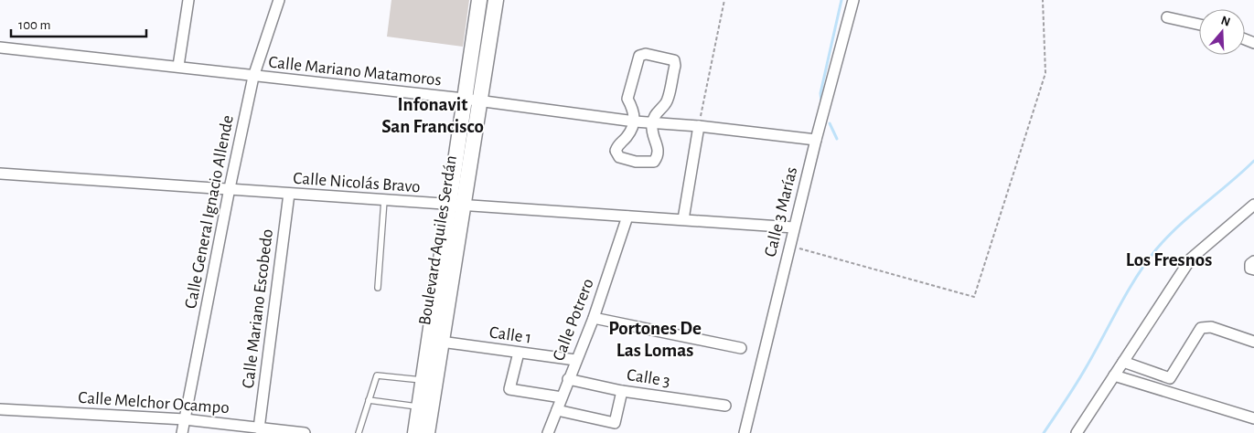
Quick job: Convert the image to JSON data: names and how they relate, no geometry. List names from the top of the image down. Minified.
{"streets":{"street":["Calle Mariano Matamoros","Calle Nicolás Bravo","Calle General Ignacio Allende","Calle 3 Marías","Boulevard Aquiles Serdán","Calle Mariano Escobedo","Calle Potrero","Calle 1","Calle 3","Calle Melchor Ocampo"]},"crossings":[["Calle Mariano Matamoros","Calle General Ignacio Allende"],["Calle Mariano Matamoros","Calle 3 Marías"],["Calle Mariano Matamoros","Boulevard Aquiles Serdán"],["Calle Nicolás Bravo","Calle General Ignacio Allende"],["Calle Nicolás Bravo","Calle 3 Marías"],["Calle Nicolás Bravo","Boulevard Aquiles Serdán"],["Calle Nicolás Bravo","Calle Mariano Escobedo"],["Calle Nicolás Bravo","Calle Potrero"],["Calle General Ignacio Allende","Calle Melchor Ocampo"],["Boulevard Aquiles Serdán","Calle 1"],["Calle Mariano Escobedo","Calle Melchor Ocampo"],["Calle Potrero","Calle 1"],["Calle Potrero","Calle 3"]],"districts":["Infonavit San Francisco","Los Fresnos","Portones De Las Lomas"],"scale_bar":"100 m","north":"top"}
